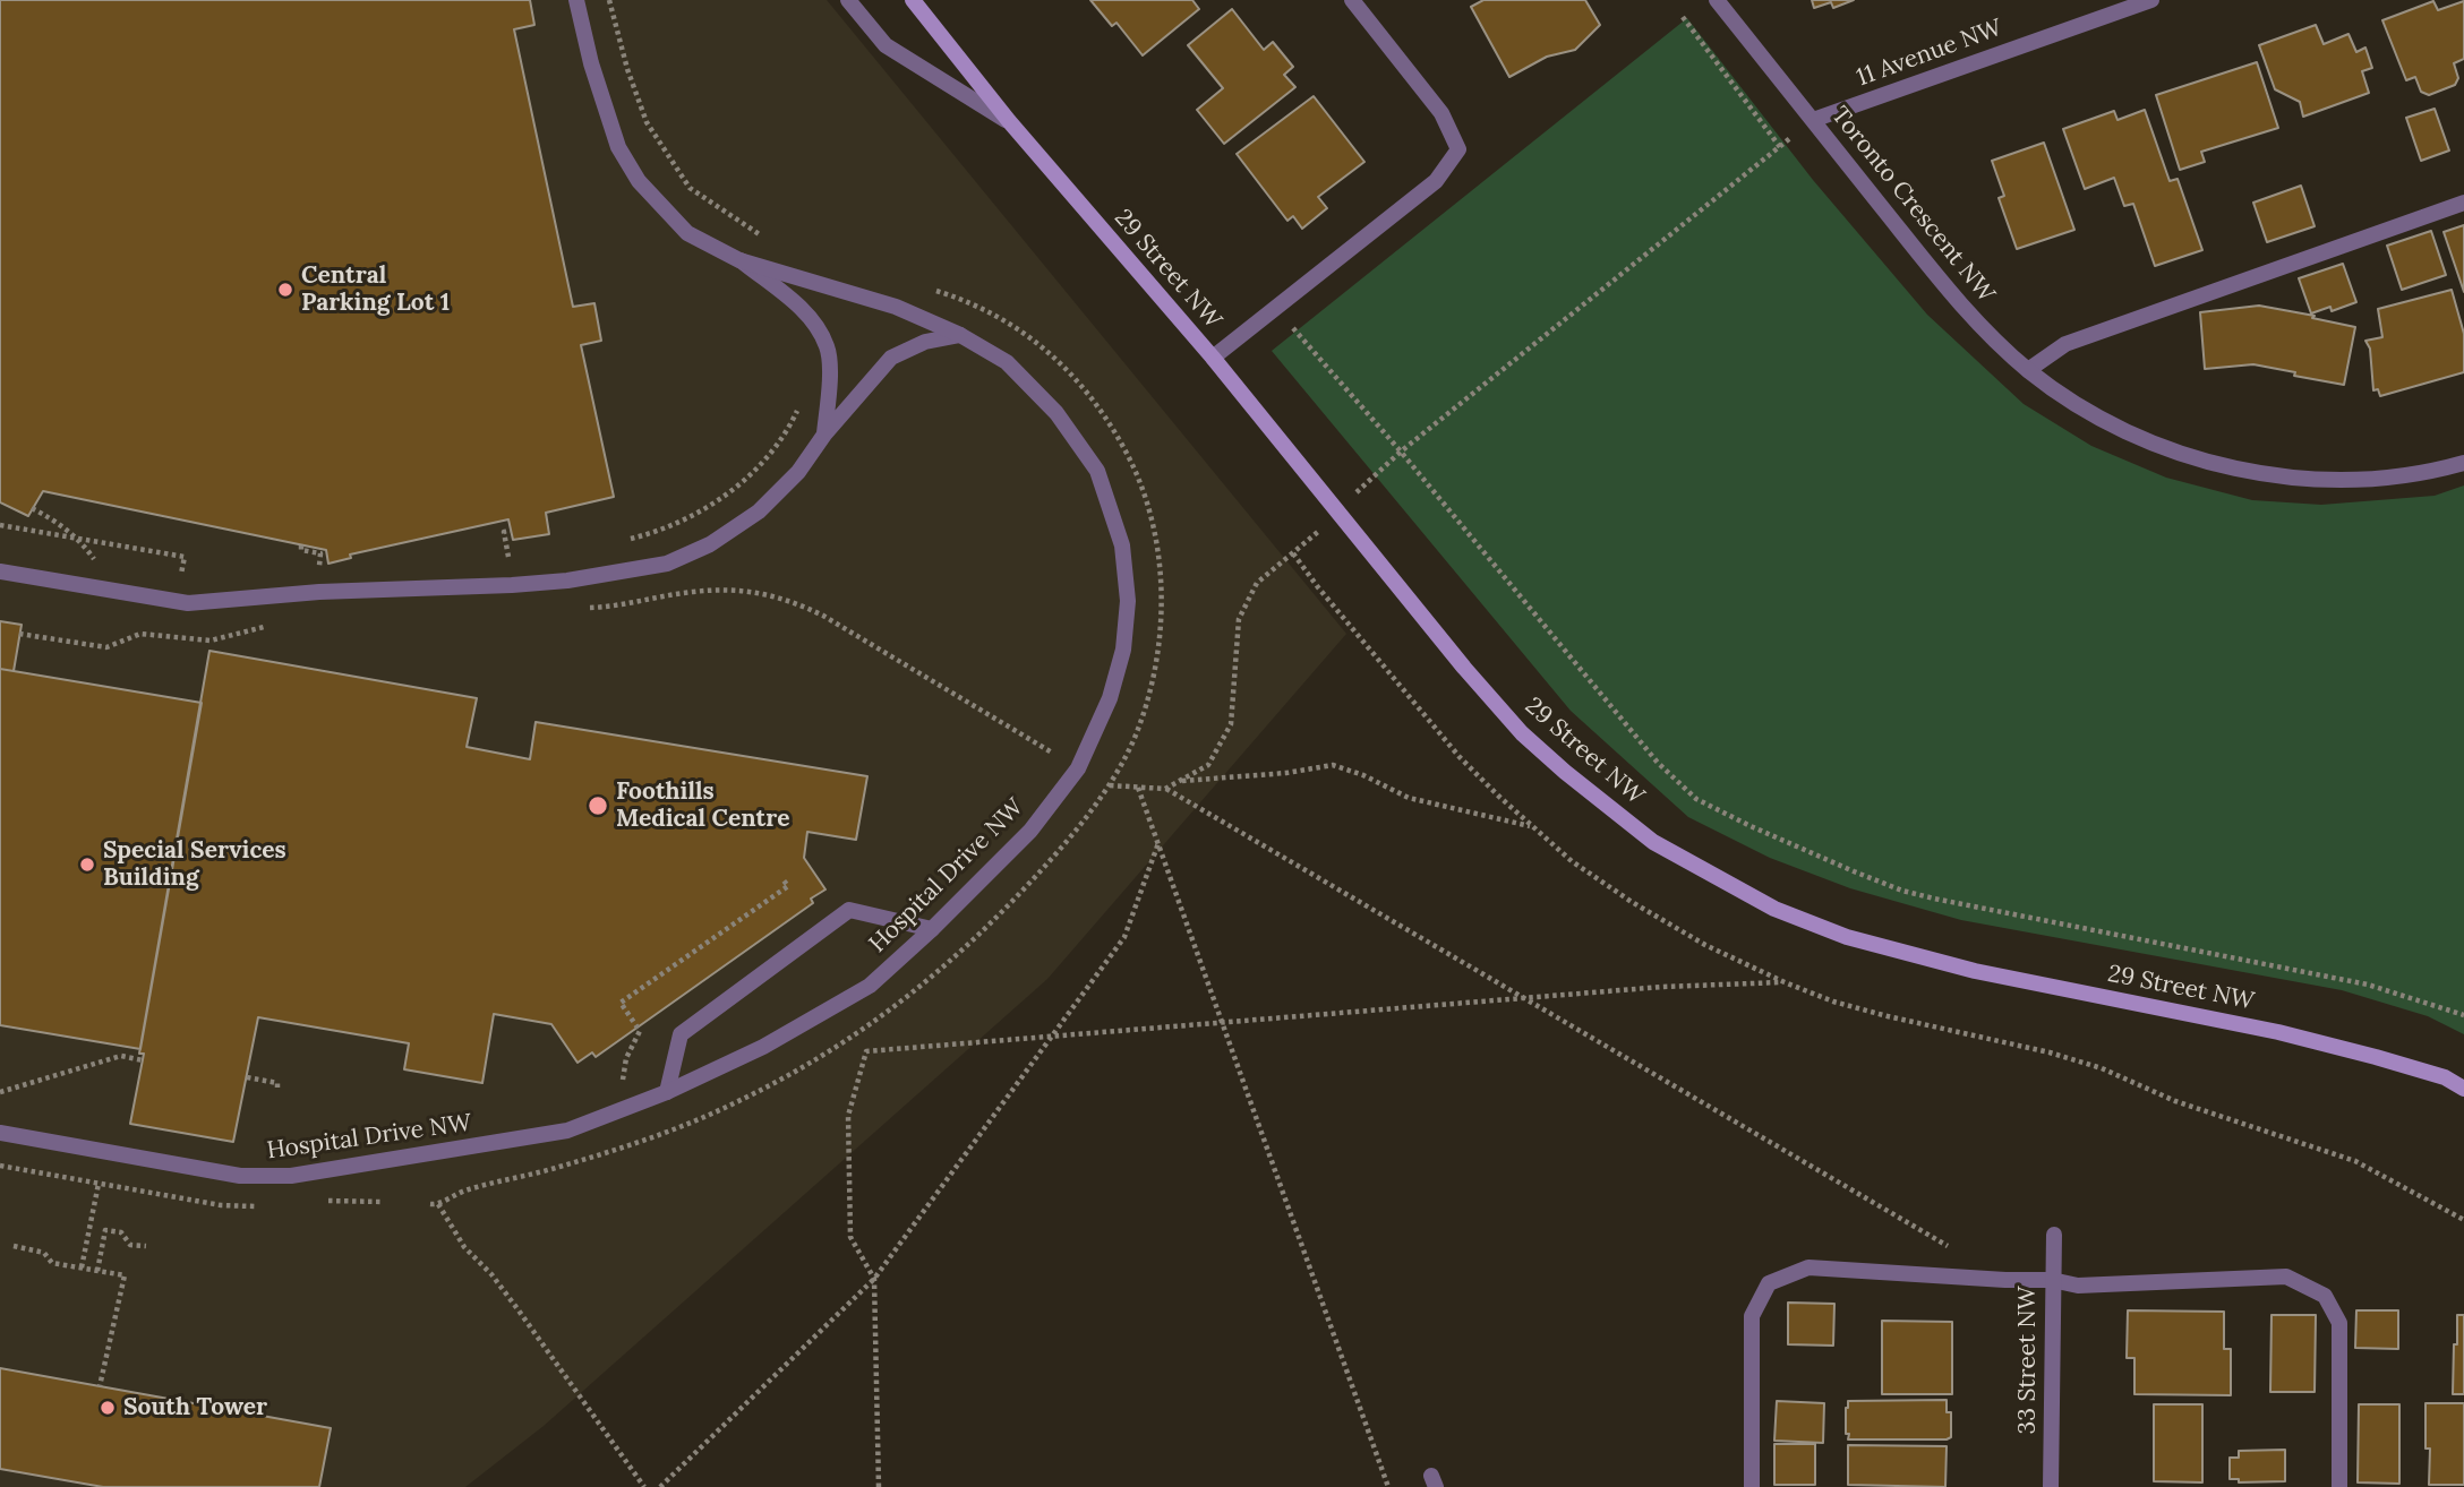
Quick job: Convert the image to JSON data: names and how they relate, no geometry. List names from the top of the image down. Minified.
{"streets":{"street":["11 Avenue NW","Toronto Crescent NW","29 Street NW","Hospital Drive NW","33 Street NW"]},"crossings":[["11 Avenue NW","Toronto Crescent NW"]],"places":["Central Parking Lot 1","Foothills Medical Centre","Special Services Building","South Tower"]}
